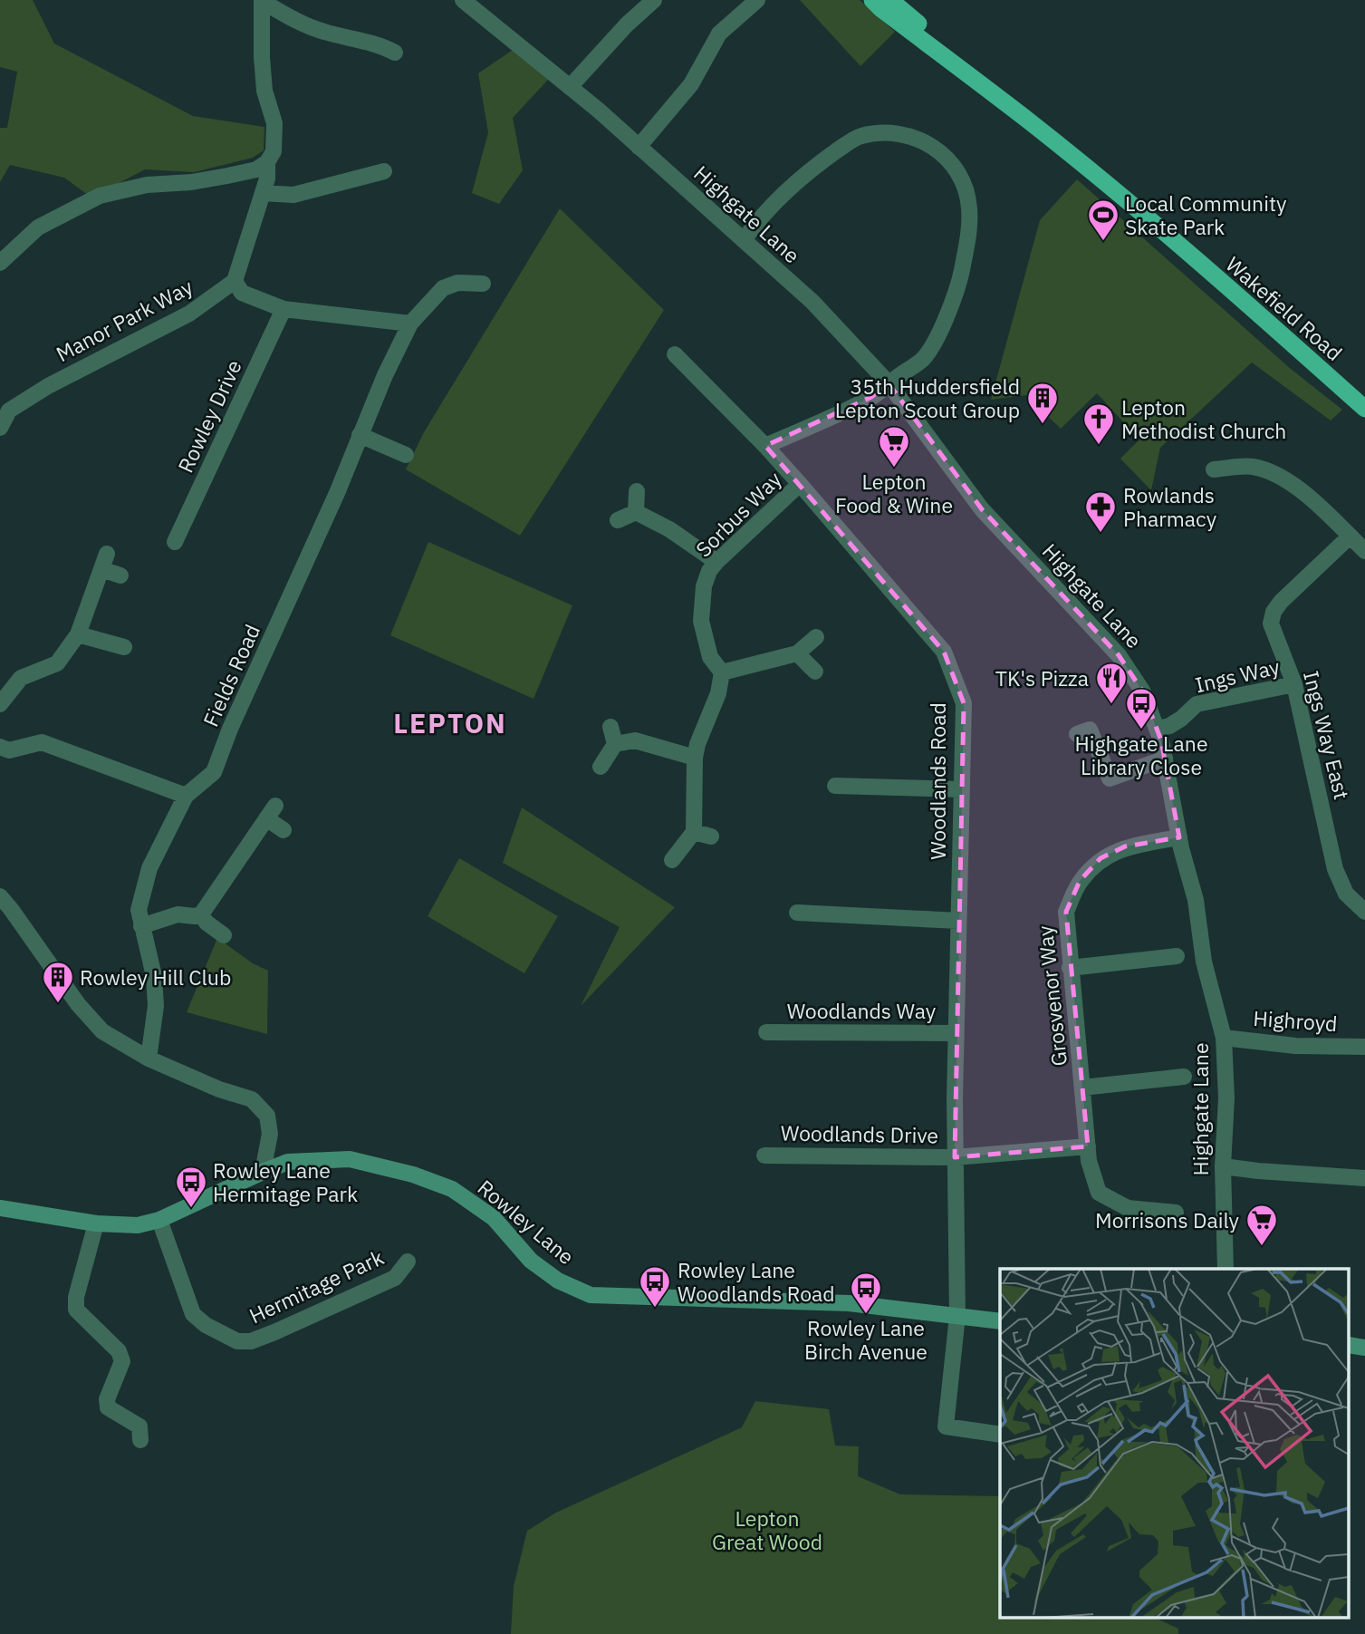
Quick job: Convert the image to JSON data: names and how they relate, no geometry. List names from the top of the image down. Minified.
{"streets":{"highway":["Wakefield Road"],"main road":["Rowley Lane"],"street":["Highgate Lane","Manor Park Way","Rowley Drive","Sorbus Way","Fields Road","Ings Way","Ings Way East","Woodlands Road","Grosvenor Way","Woodlands Way","Highroyd","Woodlands Drive","Hermitage Park"]},"crossings":[["Highgate Lane","Ings Way"],["Highgate Lane","Grosvenor Way"],["Highgate Lane","Highroyd"],["Sorbus Way","Woodlands Road"],["Ings Way","Ings Way East"],["Woodlands Road","Woodlands Way"],["Woodlands Road","Woodlands Drive"],["Woodlands Road","Rowley Lane"],["Grosvenor Way","Woodlands Drive"],["Rowley Lane","Hermitage Park"]],"districts":["LEPTON"],"parks":["Lepton Great Wood"],"places":{"sports":["Local Community Skate Park"],"building":["35th Huddersfield Lepton Scout Group","Rowley Hill Club"],"church":["Lepton Methodist Church"],"supermarket":["Lepton Food & Wine","Morrisons Daily"],"pharmacy":["Rowlands Pharmacy"],"restaurant":["TK's Pizza"],"bus stop":["Highgate Lane Library Close","Rowley Lane Hermitage Park","Rowley Lane Woodlands Road","Rowley Lane Birch Avenue"]}}
